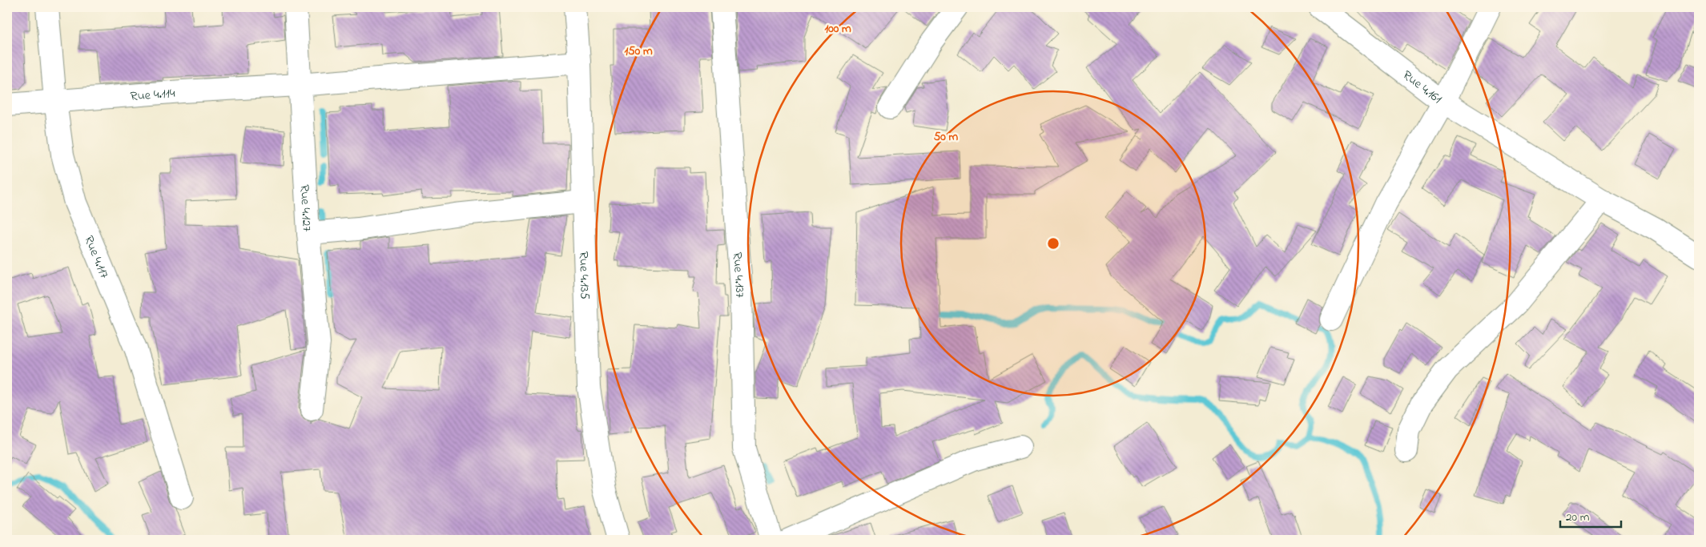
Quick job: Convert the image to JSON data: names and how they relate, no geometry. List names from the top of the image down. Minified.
{"streets":{"street":["Rue 4.161","Rue 4.114","Rue 4.127","Rue 4.117","Rue 4.135","Rue 4.137"]},"crossings":[["Rue 4.114","Rue 4.127"],["Rue 4.114","Rue 4.117"],["Rue 4.114","Rue 4.135"]],"scale_bar":"20 m","rings":["100 m","150 m","50 m"]}
